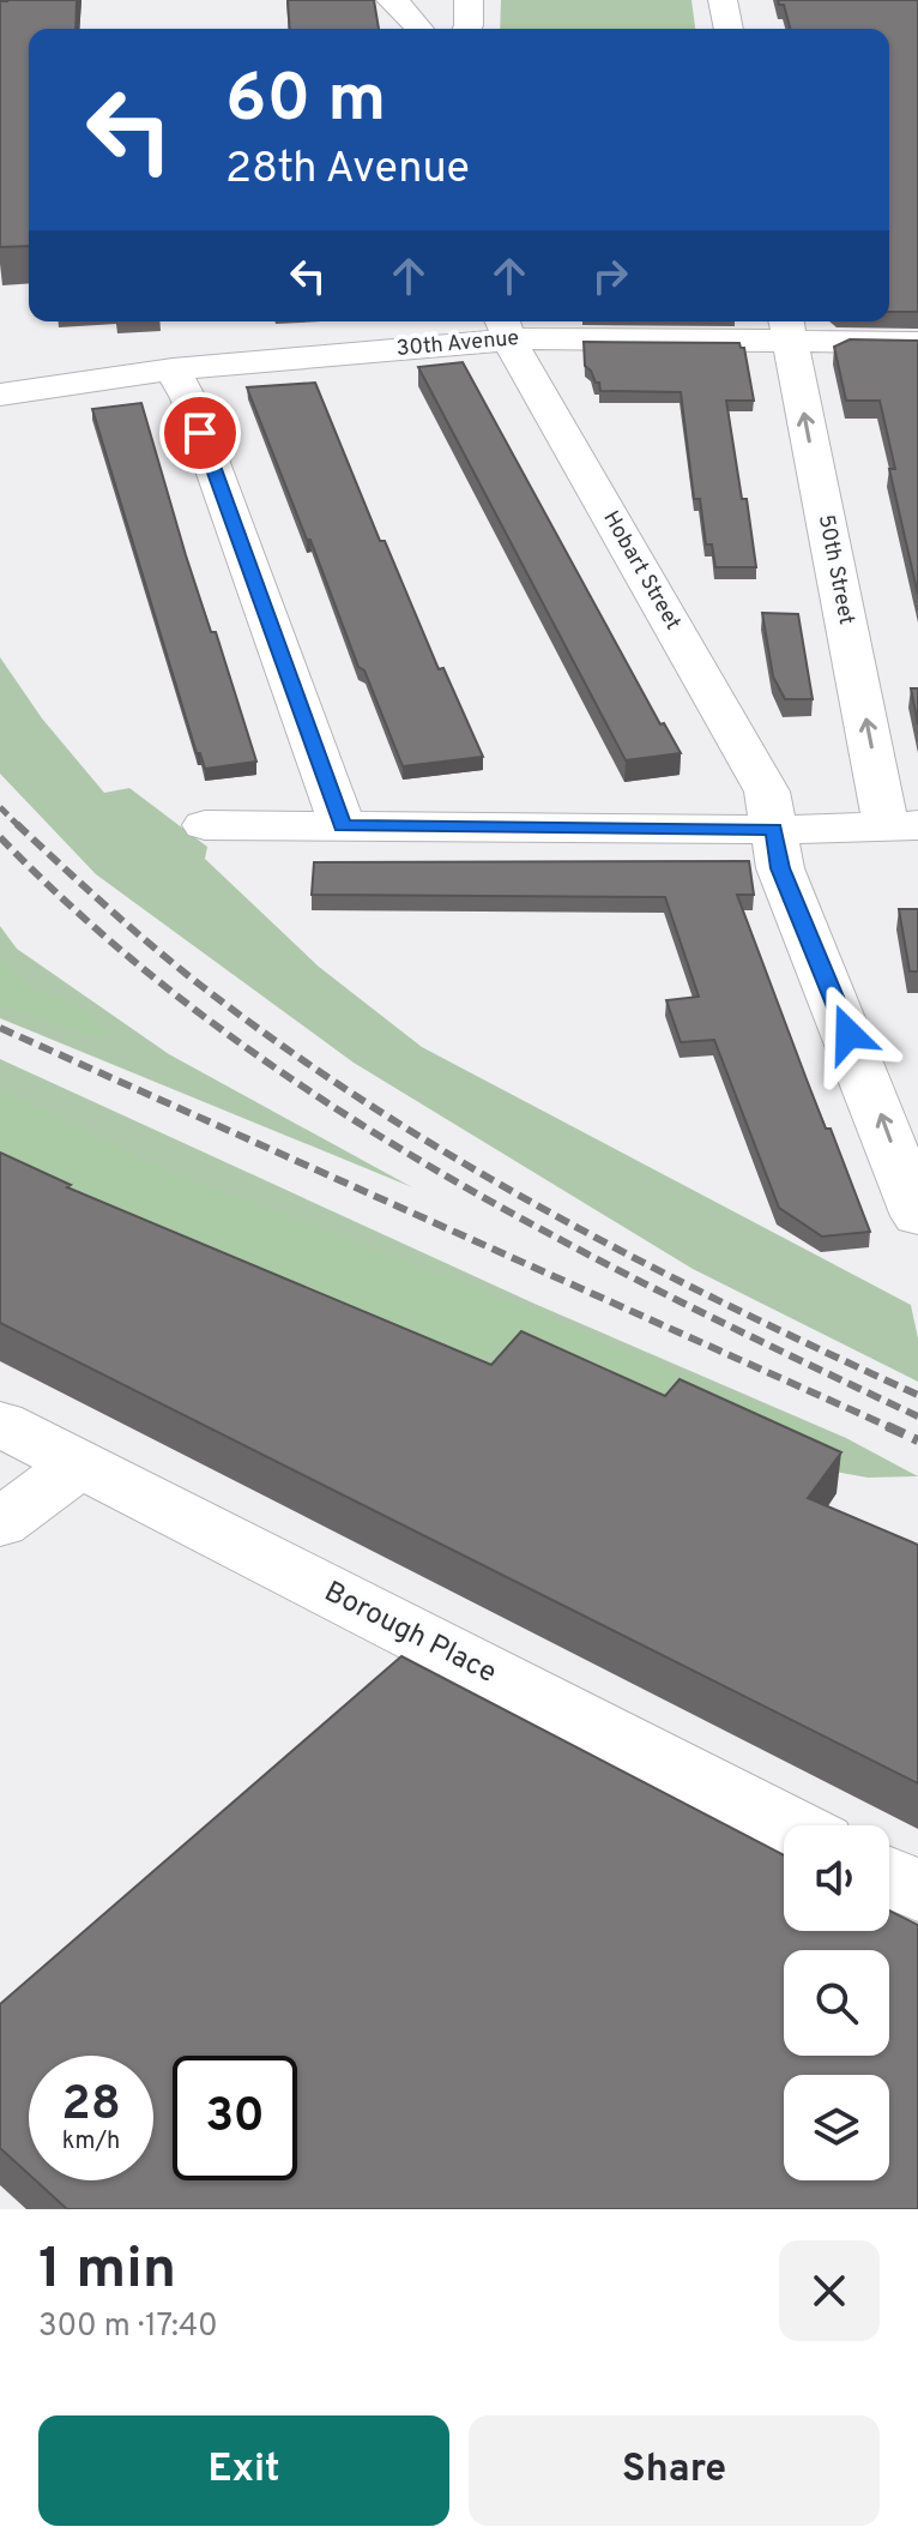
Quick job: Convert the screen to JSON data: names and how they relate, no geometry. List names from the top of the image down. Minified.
{"streets":{"street":["30th Avenue","50th Street","Hobart Street","Borough Place"]},"crossings":[["30th Avenue","50th Street"],["30th Avenue","Hobart Street"]],"one_way":["50th Street"],"page":{"turn":["60 m","28th Avenue"],"speed":"28 km/h","limit":"30","heading":["1 min","300 m · 17:40"],"buttons":["Exit","Share"]}}
